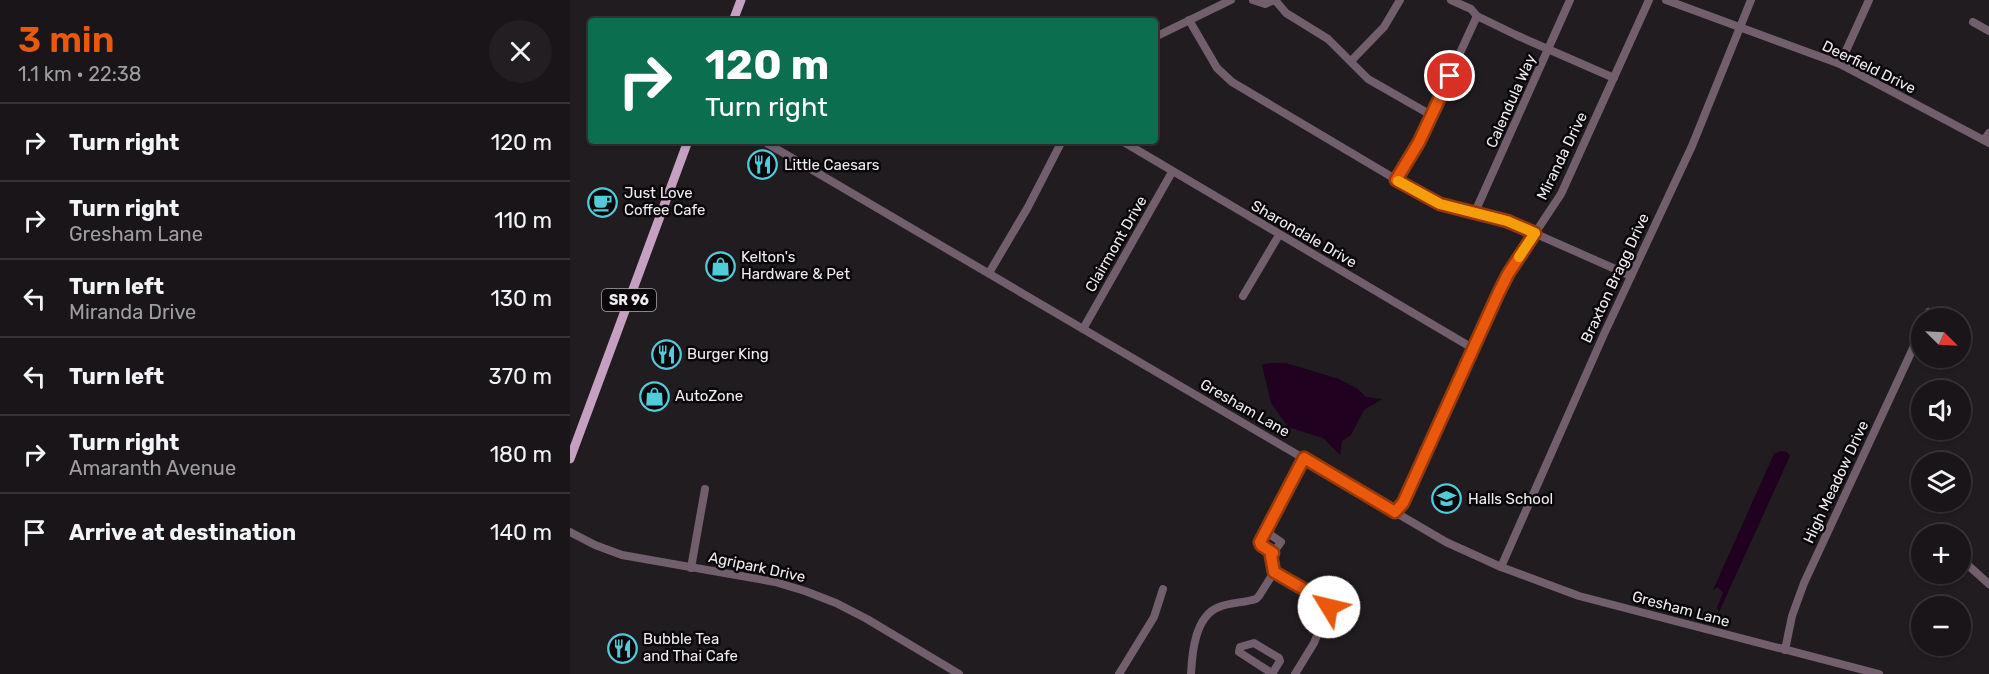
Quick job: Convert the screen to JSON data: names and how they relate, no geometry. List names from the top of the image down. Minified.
{"streets":{"main road":["SR 96"],"street":["Deerfield Drive","Calendula Way","Miranda Drive","Sharondale Drive","Clairmont Drive","Braxton Bragg Drive","Gresham Lane","High Meadow Drive","Agripark Drive"]},"crossings":[["Deerfield Drive","Braxton Bragg Drive"],["Miranda Drive","Sharondale Drive"],["Miranda Drive","Gresham Lane"],["Sharondale Drive","Clairmont Drive"],["Clairmont Drive","Gresham Lane"],["Braxton Bragg Drive","Gresham Lane"],["Gresham Lane","High Meadow Drive"]],"places":{"restaurant":["Little Caesars","Burger King","Bubble Tea and Thai Cafe"],"cafe":["Just Love Coffee Cafe"],"shop":["Kelton's Hardware & Pet","AutoZone"],"school or university":["Halls School"]},"north":"bottom right","page":{"heading":["3 min","1.1 km · 22:38"],"turn":["120 m","Turn right"],"list":[{"name":"Turn right","value":"120 m"},{"name":"Turn right","note":"Gresham Lane","value":"110 m"},{"name":"Turn left","note":"Miranda Drive","value":"130 m"},{"name":"Turn left","value":"370 m"},{"name":"Turn right","note":"Amaranth Avenue","value":"180 m"},{"name":"Arrive at destination","value":"140 m"}],"map_buttons":["+","−"]}}
